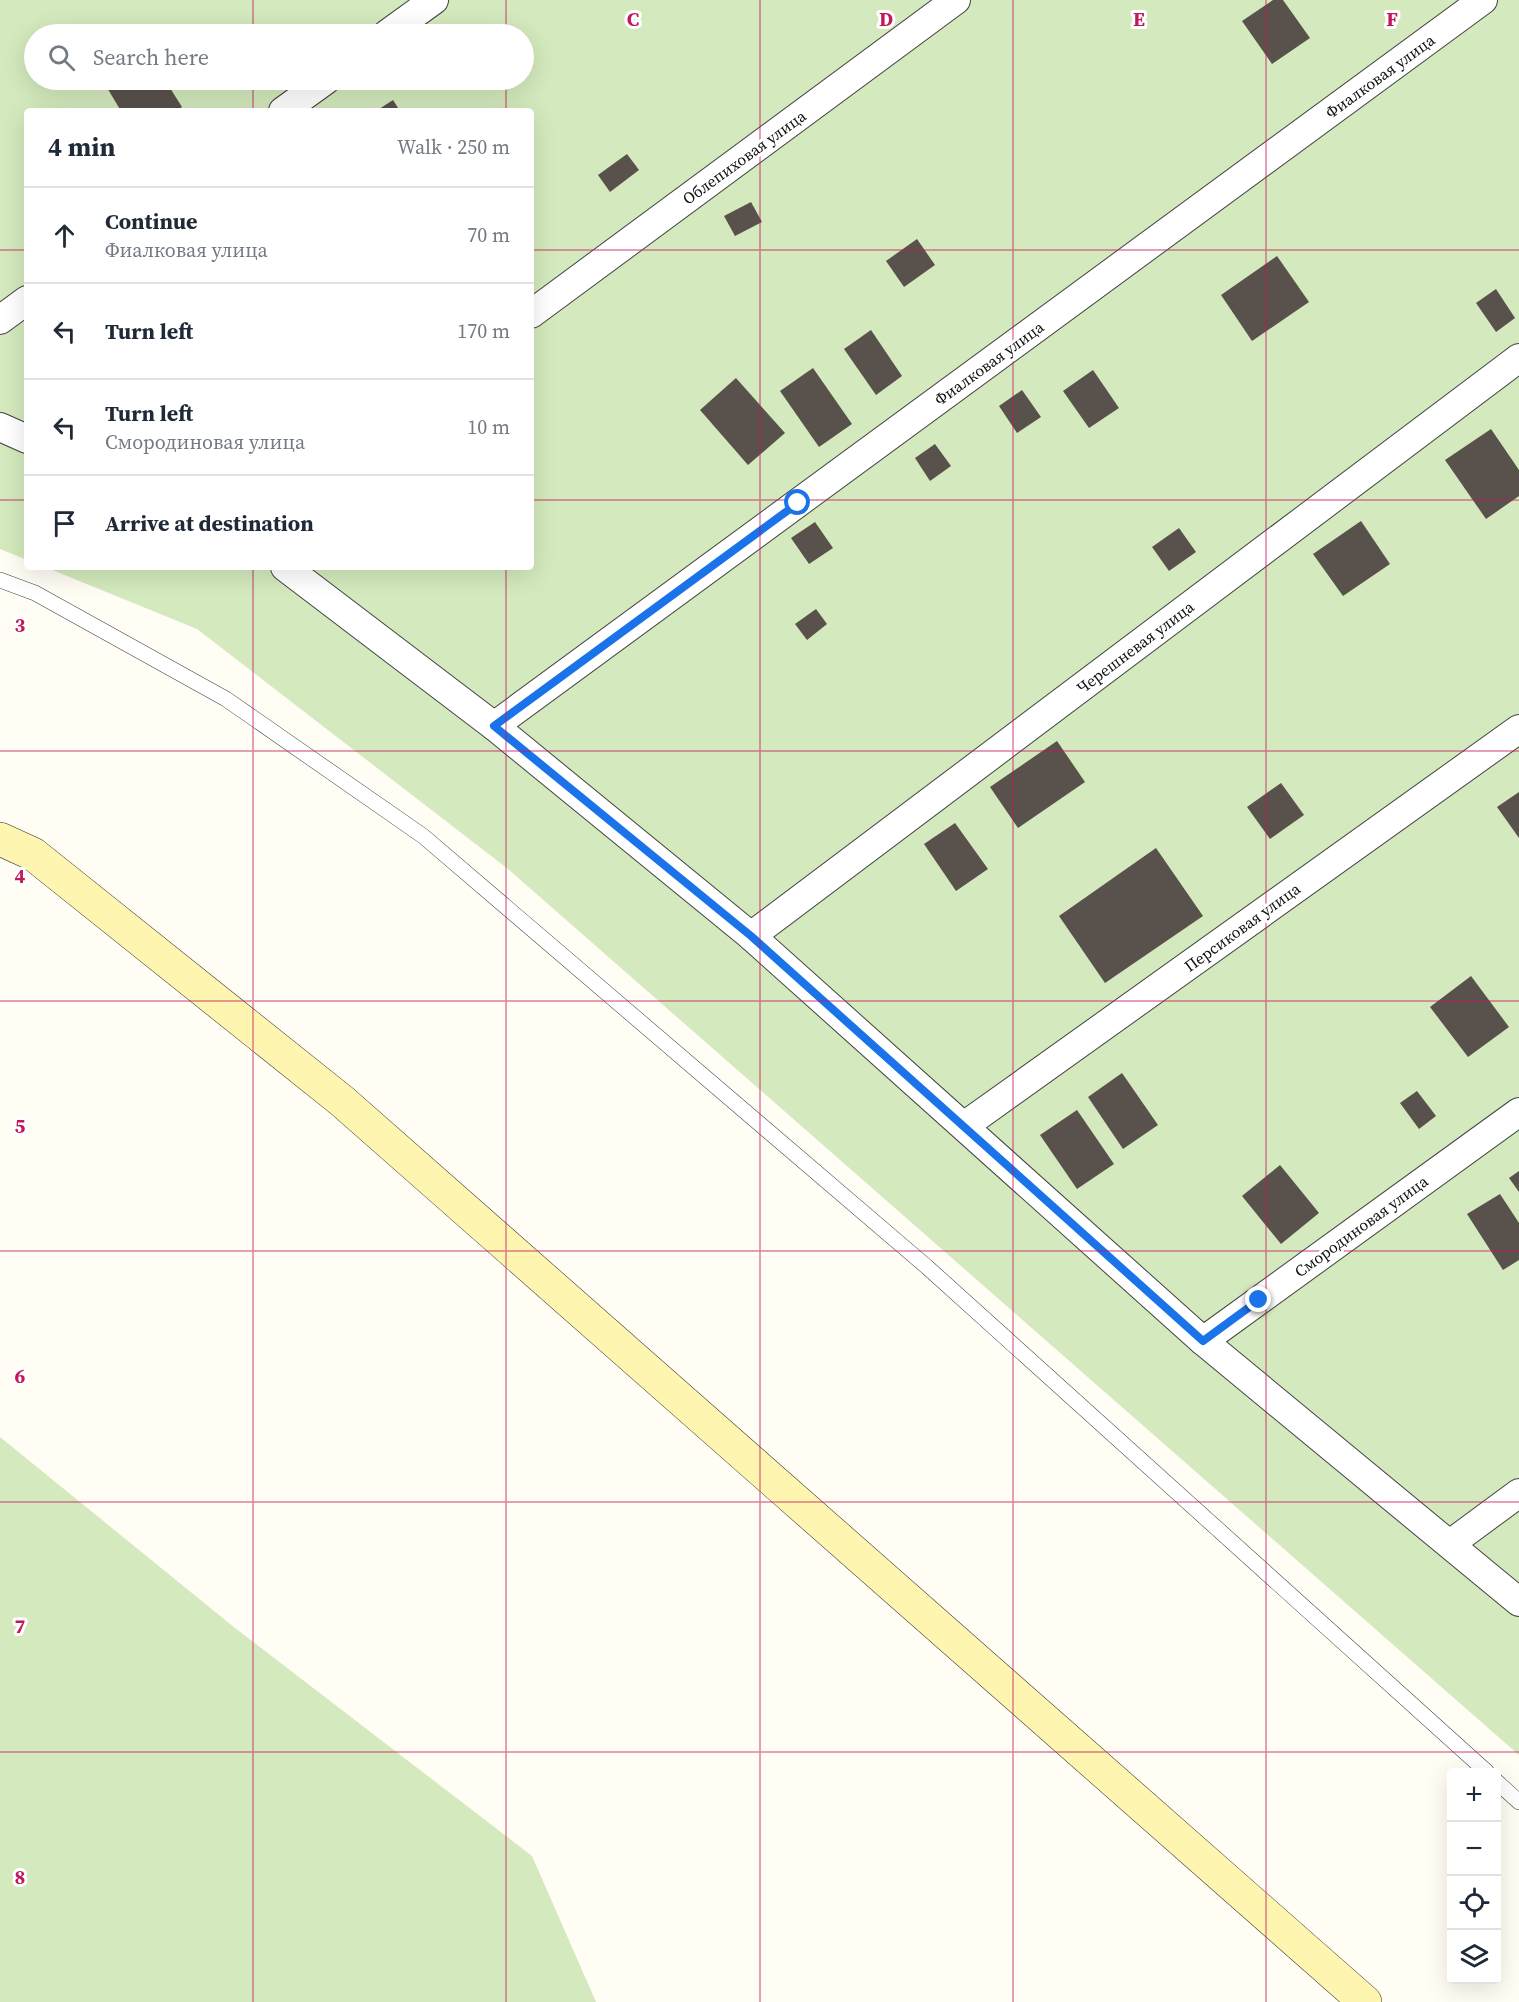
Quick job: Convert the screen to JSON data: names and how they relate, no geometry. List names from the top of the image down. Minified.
{"streets":{"street":["Фиалковая улица","Облепиховая улица","Черешневая улица","Персиковая улица","Смородиновая улица"]},"page":{"search":"Search here","heading":["4 min","Walk · 250 m"],"list":[["Continue","Фиалковая улица","70 m"],["Turn left","170 m"],["Turn left","Смородиновая улица","10 m"],"Arrive at destination"],"map_buttons":["+","−"]},"grid":{"columns":["C","D","E","F"],"rows":["3","4","5","6","7","8"]}}
